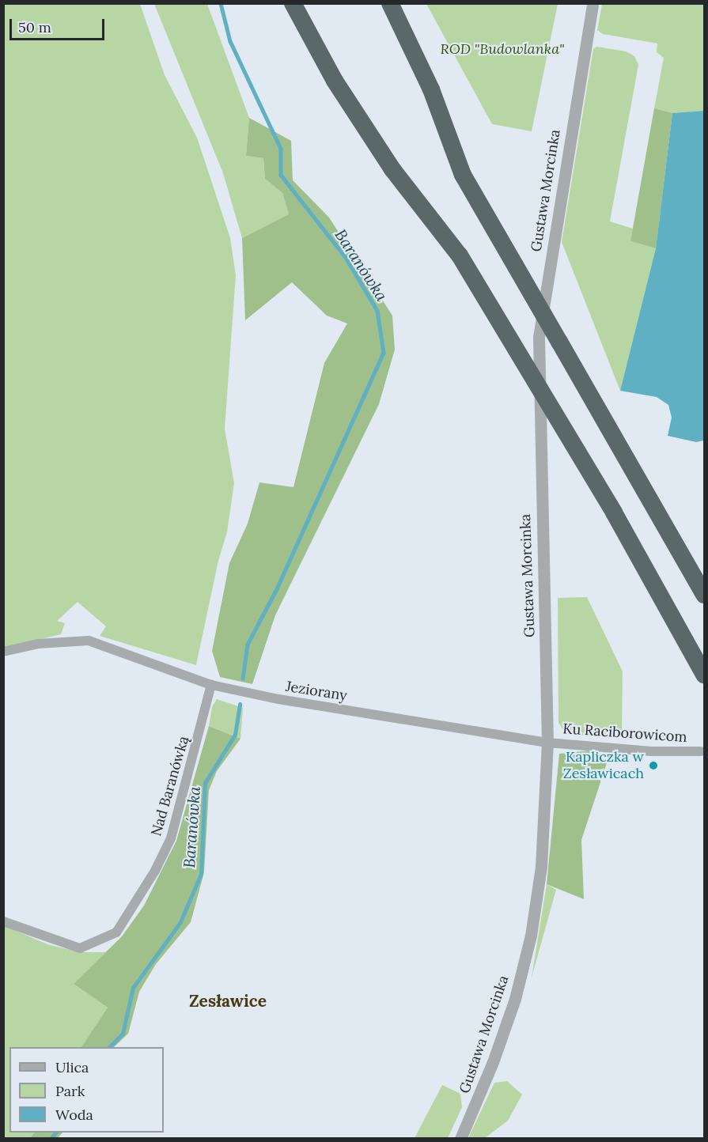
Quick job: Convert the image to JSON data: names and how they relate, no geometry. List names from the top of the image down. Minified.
{"streets":{"street":["Gustawa Morcinka","Jeziorany","Ku Raciborowicom","Nad Baranówką"]},"crossings":[["Gustawa Morcinka","Jeziorany"],["Gustawa Morcinka","Ku Raciborowicom"],["Jeziorany","Ku Raciborowicom"],["Jeziorany","Nad Baranówką"]],"districts":["Zesławice"],"water":["Baranówka"],"parks":["ROD \"Budowlanka\""],"places":["Kapliczka w Zesławicach"],"legend":["Ulica","Park","Woda"],"scale_bar":"50 m"}
